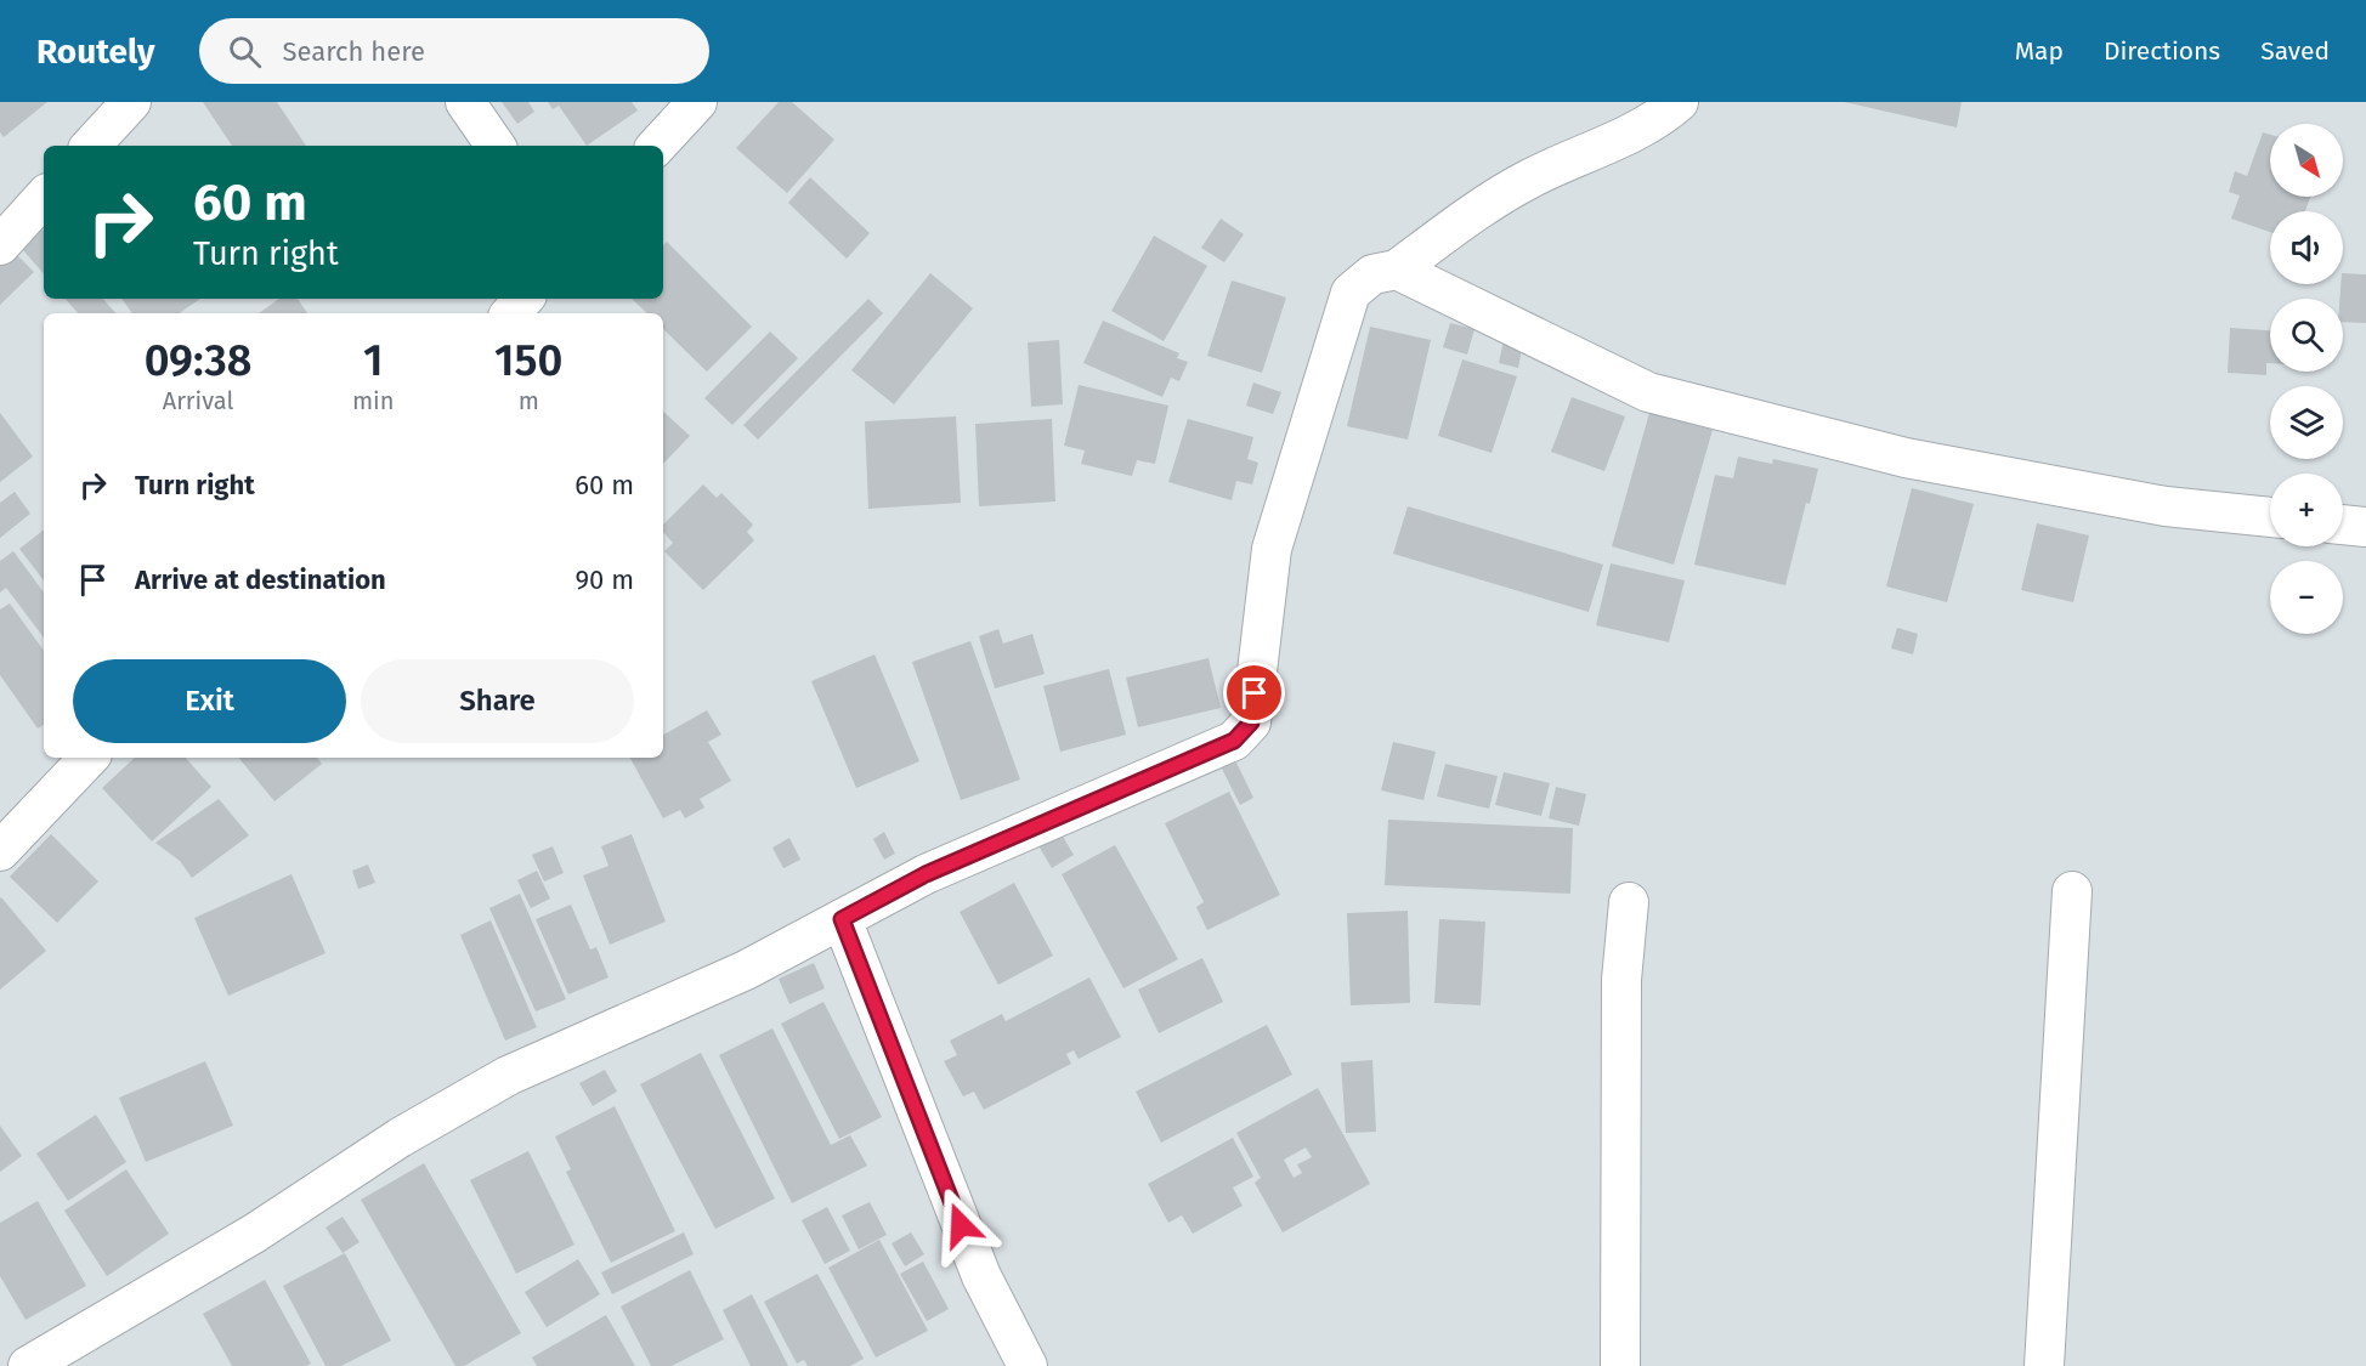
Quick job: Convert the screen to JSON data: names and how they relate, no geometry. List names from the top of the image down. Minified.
{"north":"bottom right","page":{"header":"Routely","search":"Search here","nav":["Map","Directions","Saved"],"map_buttons":["+","−"],"turn":["60 m","Turn right"],"eta":["09:38","Arrival","1","min","150","m"],"list":[{"name":"Turn right","value":"60 m"},{"name":"Arrive at destination","value":"90 m"}],"buttons":["Exit","Share"]}}
